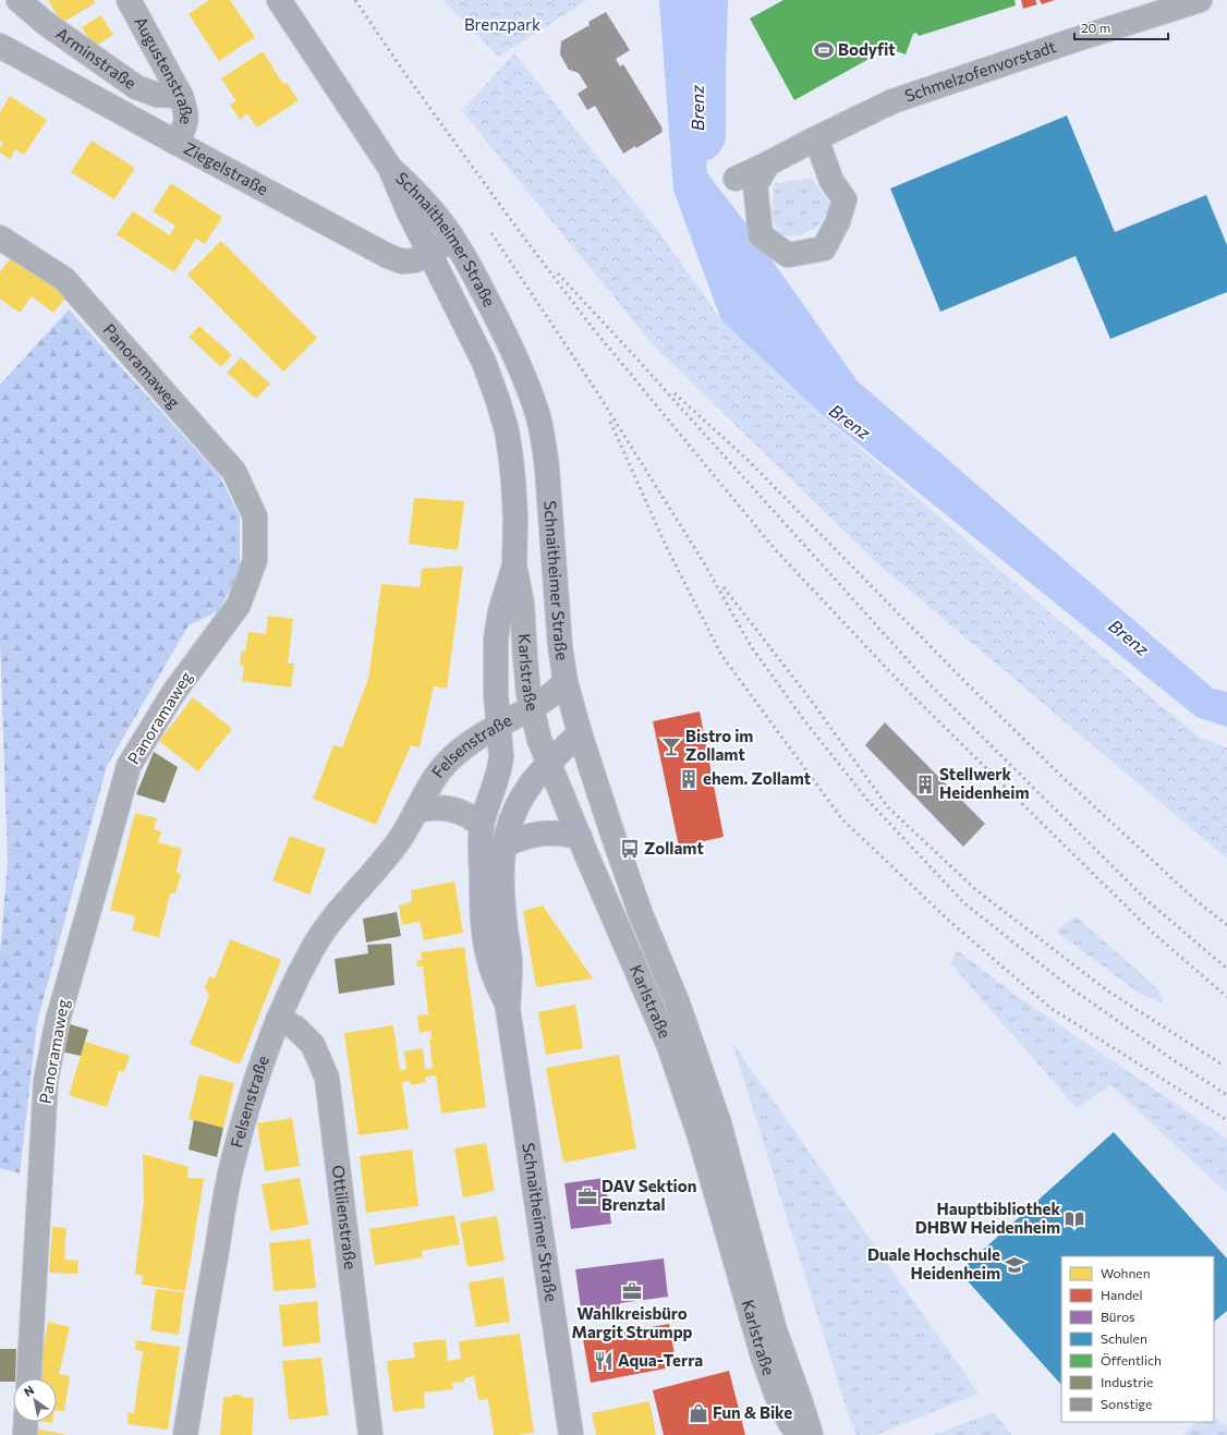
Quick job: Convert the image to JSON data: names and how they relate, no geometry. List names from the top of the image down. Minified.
{"streets":{"street":["Arminstraße","Augustenstraße","Schmelzofenvorstadt","Ziegelstraße","Schnaitheimer Straße","Panoramaweg","Karlstraße","Felsenstraße","Ottilienstraße"]},"crossings":[["Arminstraße","Augustenstraße"],["Augustenstraße","Ziegelstraße"],["Ziegelstraße","Schnaitheimer Straße"],["Schnaitheimer Straße","Karlstraße"],["Schnaitheimer Straße","Felsenstraße"],["Karlstraße","Felsenstraße"],["Felsenstraße","Ottilienstraße"]],"water":["Brenz"],"parks":["Brenzpark"],"places":{"sports":["Bodyfit"],"bar":["Bistro im Zollamt"],"building":["ehem. Zollamt","Stellwerk Heidenheim"],"bus stop":["Zollamt"],"office":["DAV Sektion Brenztal","Wahlkreisbüro Margit Strumpp"],"library":["Hauptbibliothek DHBW Heidenheim"],"school or university":["Duale Hochschule Heidenheim"],"restaurant":["Aqua-Terra"],"shop":["Fun & Bike"]},"legend":["Wohnen","Handel","Büros","Schulen","Öffentlich","Industrie","Sonstige"],"scale_bar":"20 m","north":"top left"}
